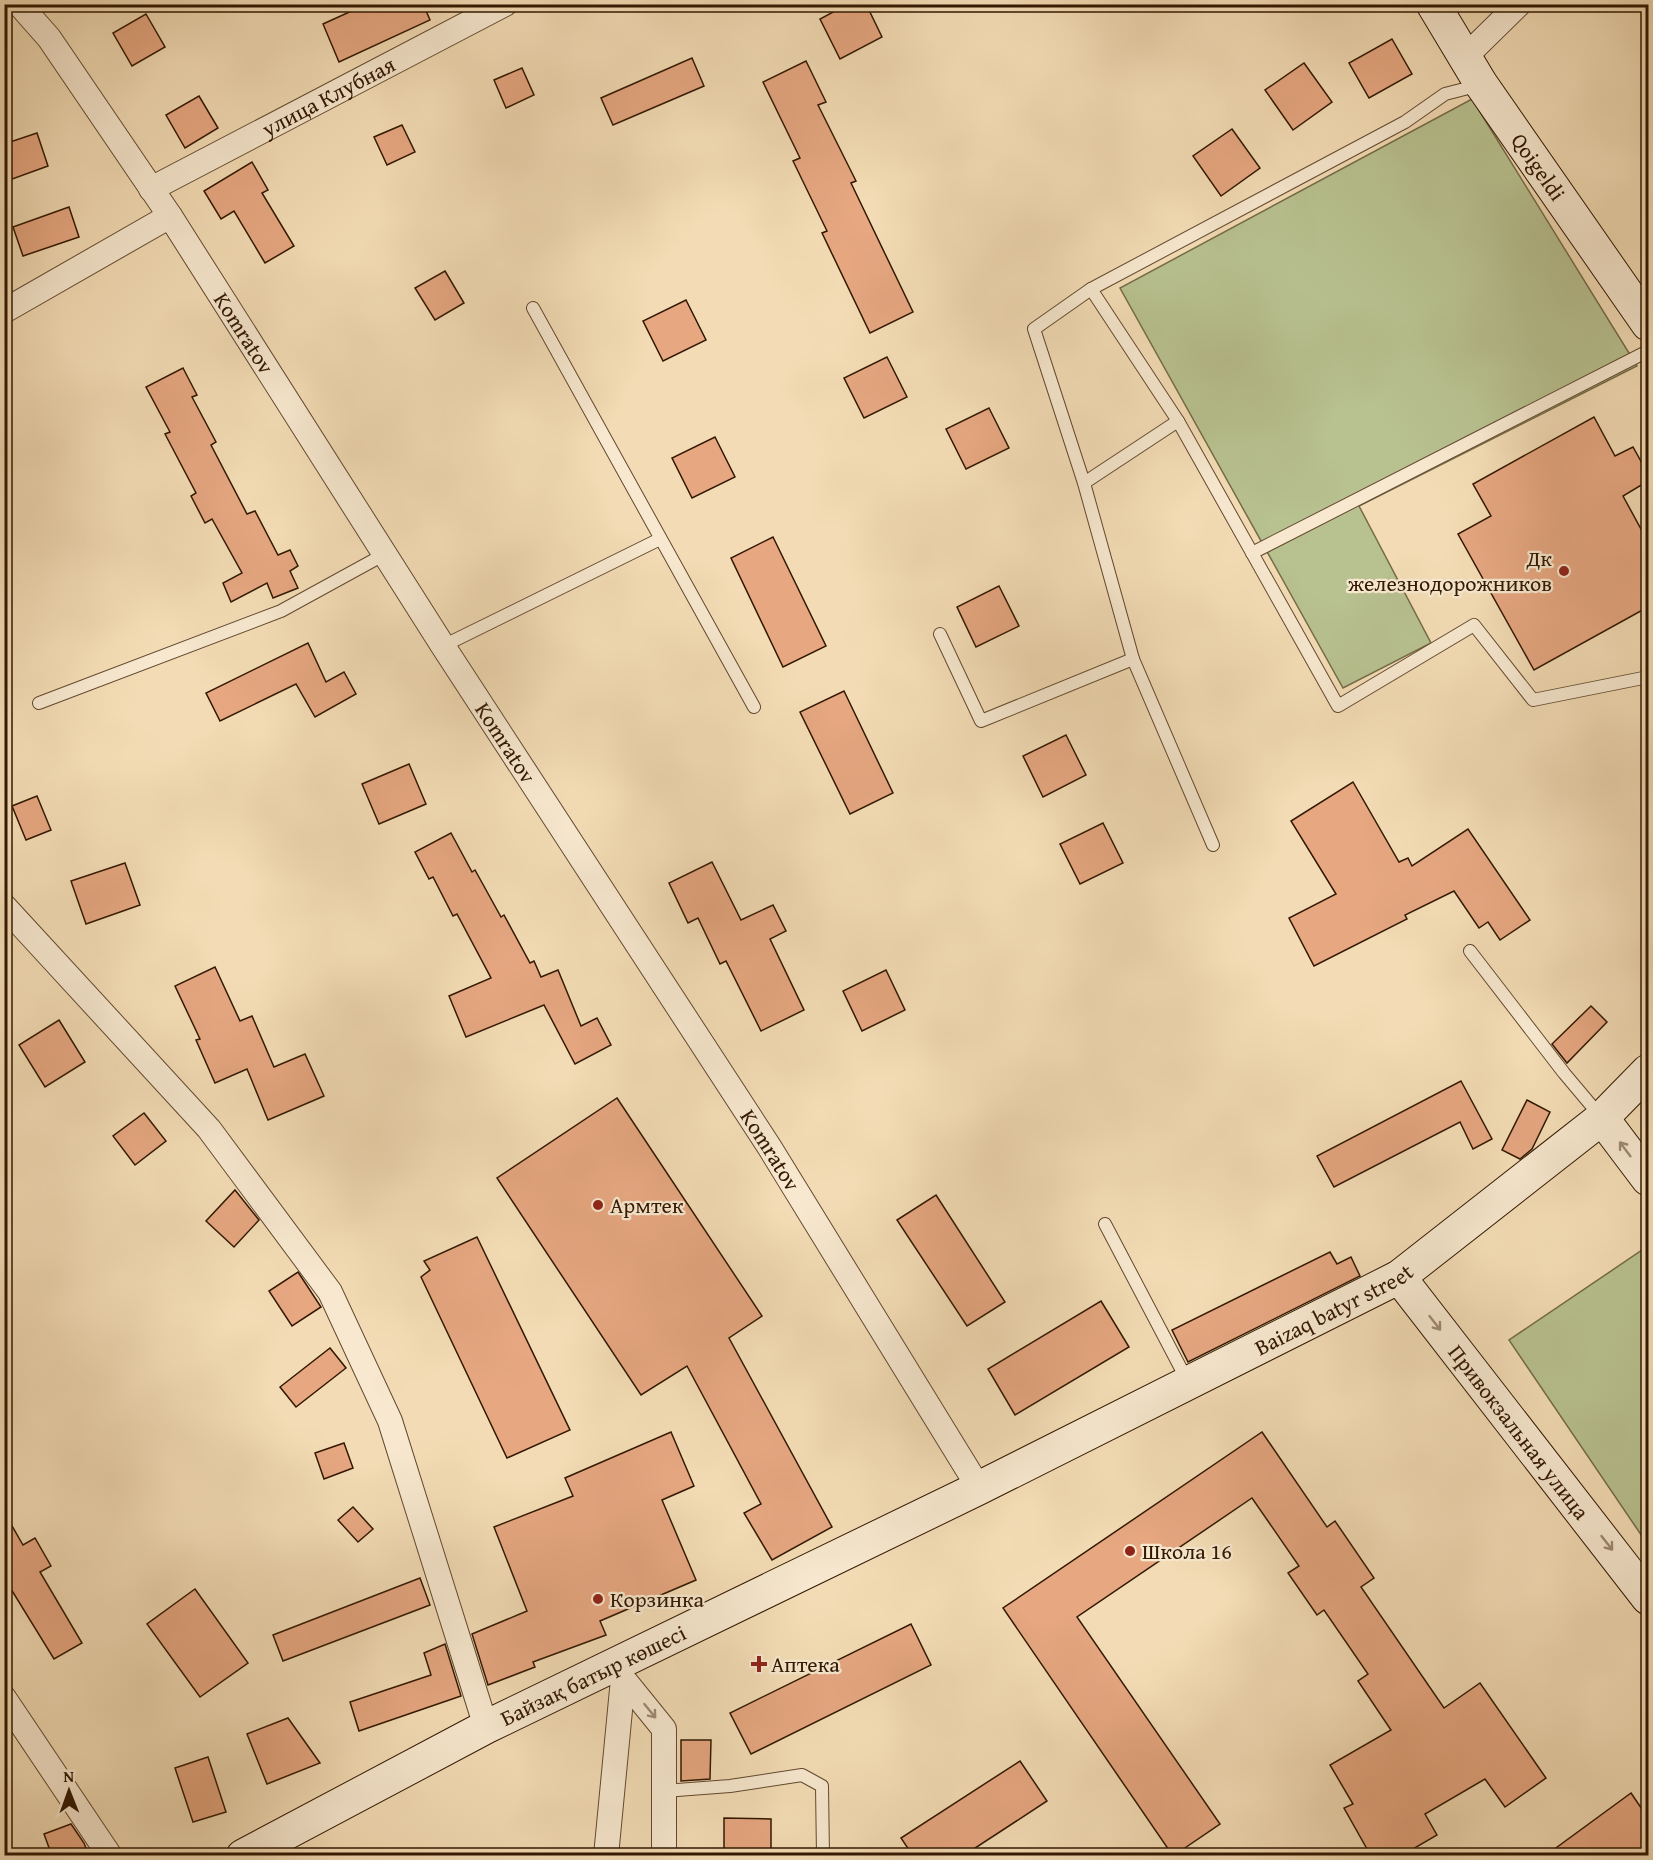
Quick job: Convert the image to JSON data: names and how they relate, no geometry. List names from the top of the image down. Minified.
{"streets":{"main road":["Qoigeldi","Baizaq batyr street","Привокзальная улица","Байзақ батыр көшесі"],"street":["улица Клубная","Komratov"]},"crossings":[["улица Клубная","Komratov"],["Komratov","Baizaq batyr street"],["Komratov","Байзақ батыр көшесі"],["Baizaq batyr street","Привокзальная улица"],["Baizaq batyr street","Байзақ батыр көшесі"]],"one_way":["Привокзальная улица"],"places":{"other":["Дк железнодорожников","Армтек","Школа 16","Корзинка"],"health":["Аптека"]},"north":"top"}
